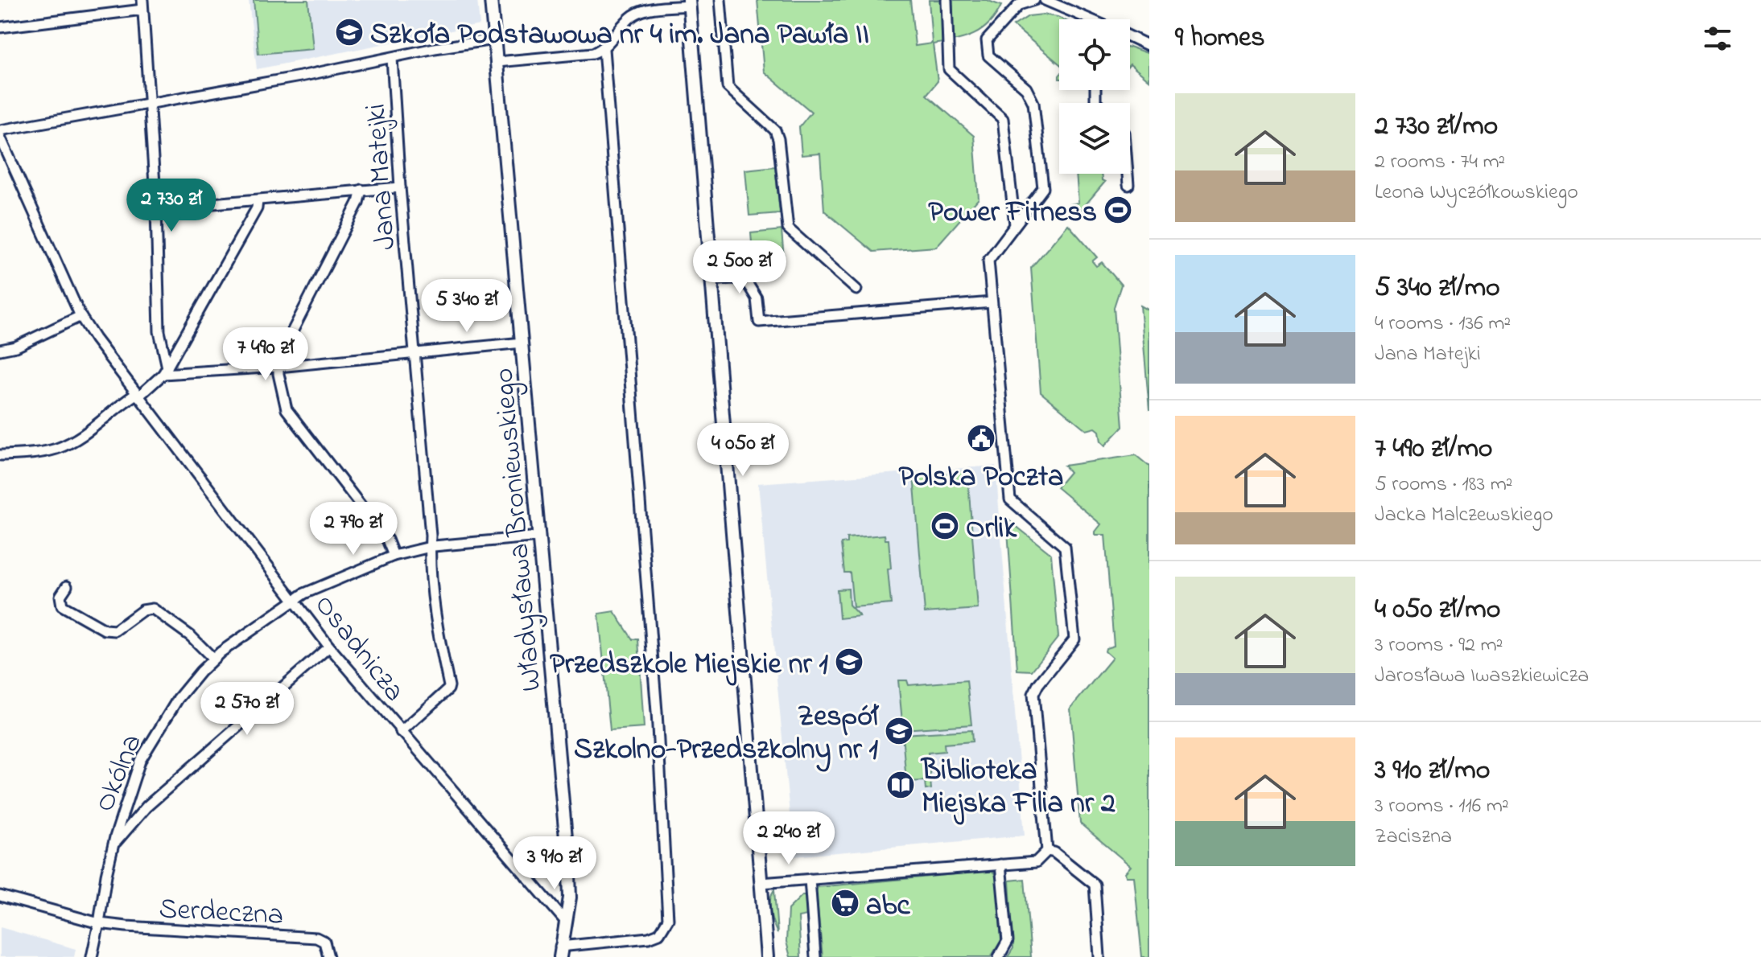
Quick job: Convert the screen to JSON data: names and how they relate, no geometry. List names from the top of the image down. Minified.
{"streets":{"street":["Jana Matejki","Władysława Broniewskiego","Osadnicza","Okólna","Serdeczna"]},"crossings":[["Jana Matejki","Osadnicza"],["Jana Matejki","Okólna"],["Władysława Broniewskiego","Osadnicza"],["Władysława Broniewskiego","Okólna"],["Osadnicza","Okólna"],["Okólna","Serdeczna"]],"places":{"school or university":["Szkoła Podstawowa nr 4 im. Jana Pawła II","Przedszkole Miejskie nr 1","Zespół Szkolno-Przedszkolny nr 1"],"sports":["Power Fitness","Orlik"],"public building":["Polska Poczta"],"library":["Biblioteka Miejska Filia nr 2"],"supermarket":["abc"]},"page":{"heading":"9 homes","list":[{"name":"2 730 zł/mo","note":"2 rooms · 74 m² · Leona Wyczółkowskiego"},{"name":"5 340 zł/mo","note":"4 rooms · 136 m² · Jana Matejki"},{"name":"7 490 zł/mo","note":"5 rooms · 183 m² · Jacka Malczewskiego"},{"name":"4 050 zł/mo","note":"3 rooms · 92 m² · Jarosława Iwaszkiewicza"},{"name":"3 910 zł/mo","note":"3 rooms · 116 m² · Zaciszna"}],"price":["2 730 zł","2 500 zł","5 340 zł","7 490 zł","4 050 zł","2 790 zł","2 570 zł","2 240 zł","3 910 zł"]}}
